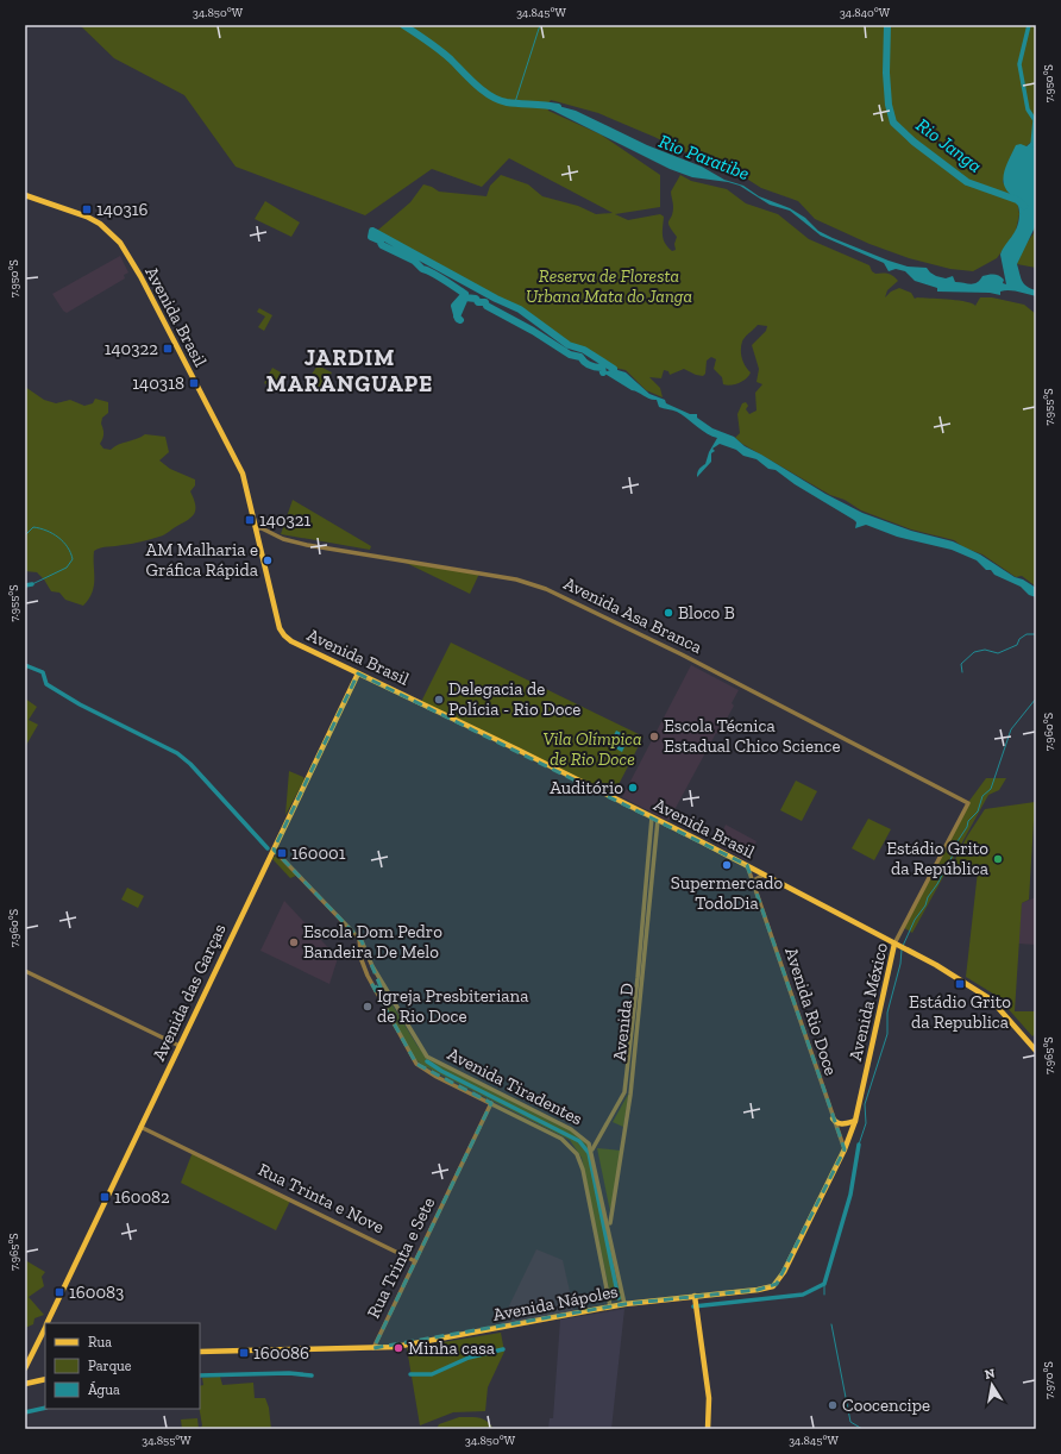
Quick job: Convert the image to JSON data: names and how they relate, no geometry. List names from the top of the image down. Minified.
{"streets":{"main road":["Avenida Brasil","Avenida das Garças","Avenida México","Avenida Nápoles"],"street":["Avenida Asa Branca","Avenida Rio Doce","Avenida D","Avenida Tiradentes","Rua Trinta e Nove","Rua Trinta e Sete"]},"crossings":[["Avenida Brasil","Avenida Asa Branca"],["Avenida Brasil","Avenida das Garças"],["Avenida Brasil","Avenida México"],["Avenida Brasil","Avenida Rio Doce"],["Avenida Brasil","Avenida D"],["Avenida Asa Branca","Avenida México"],["Avenida das Garças","Avenida Tiradentes"],["Avenida das Garças","Rua Trinta e Nove"],["Avenida México","Avenida Rio Doce"],["Avenida México","Avenida Nápoles"],["Avenida D","Avenida Tiradentes"],["Avenida Tiradentes","Rua Trinta e Sete"],["Avenida Tiradentes","Avenida Nápoles"],["Rua Trinta e Nove","Rua Trinta e Sete"],["Rua Trinta e Sete","Avenida Nápoles"]],"districts":["JARDIM MARANGUAPE"],"water":["Rio Janga","Rio Paratibe"],"parks":["Reserva de Floresta Urbana Mata do Janga","Vila Olímpica de Rio Doce"],"places":{"transit":["140316","140322","140318","140321","160001","Estádio Grito da Republica","160082","160083","160086"],"other":["AM Malharia e Gráfica Rápida","Bloco B","Delegacia de Polícia - Rio Doce","Escola Técnica Estadual Chico Science","Auditório","Estádio Grito da República","Supermercado TodoDia","Escola Dom Pedro Bandeira De Melo","Igreja Presbiteriana de Rio Doce","Minha casa","Coocencipe"]},"legend":["Rua","Parque","Água"],"north":"top","coordinates":["34.850°W","34.845°W","34.840°W","7.950°S","7.955°S","7.960°S","7.965°S","7.970°S","34.855°W"]}
